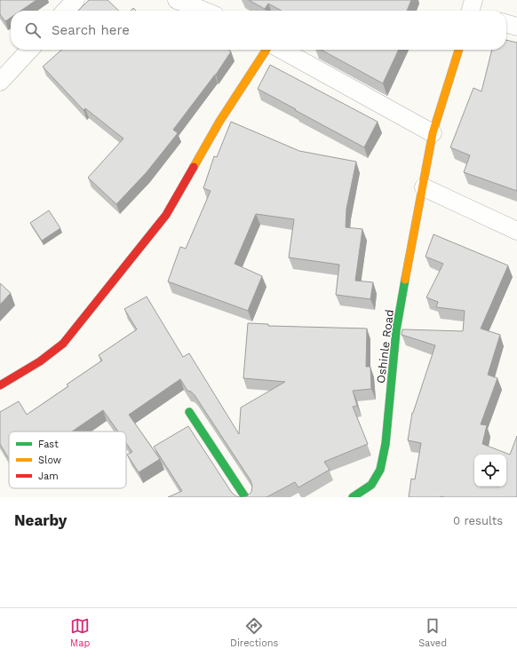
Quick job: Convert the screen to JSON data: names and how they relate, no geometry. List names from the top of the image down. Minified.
{"streets":{"street":["Oshinle Road"]},"legend":["Fast","Slow","Jam"],"page":{"search":"Search here","heading":["Nearby","0 results"],"nav":["Map","Directions","Saved"]}}
